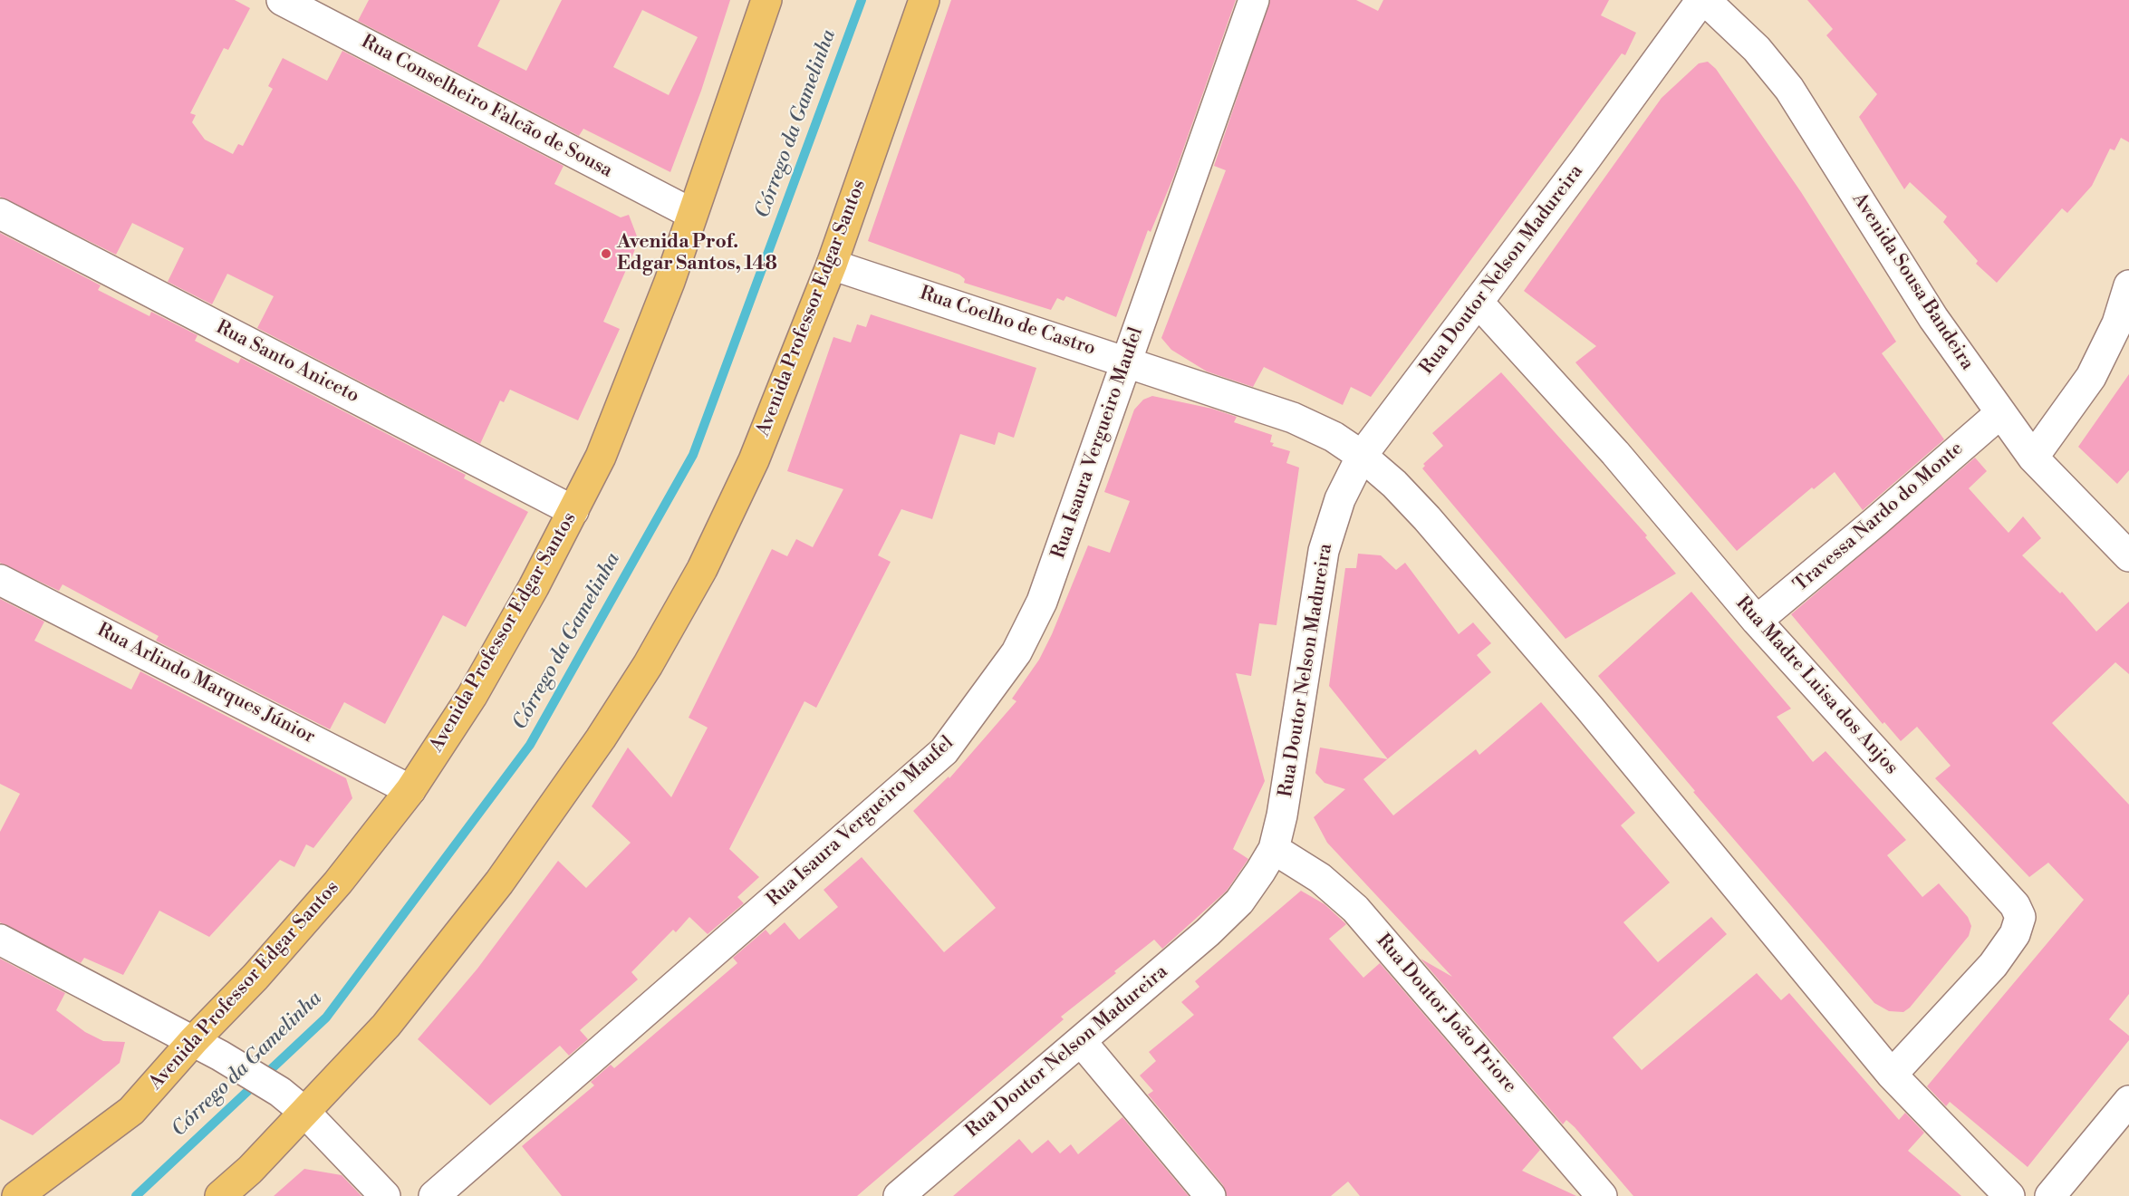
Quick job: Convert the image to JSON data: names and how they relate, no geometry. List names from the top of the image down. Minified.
{"streets":{"main road":["Avenida Professor Edgar Santos"],"street":["Rua Conselheiro Falcão de Sousa","Rua Doutor Nelson Madureira","Avenida Sousa Bandeira","Rua Coelho de Castro","Rua Santo Aniceto","Rua Isaura Vergueiro Maufel","Travessa Nardo do Monte","Rua Arlindo Marques Júnior","Rua Madre Luisa dos Anjos","Rua Doutor João Priore"]},"crossings":[["Rua Conselheiro Falcão de Sousa","Avenida Professor Edgar Santos"],["Rua Doutor Nelson Madureira","Avenida Sousa Bandeira"],["Rua Doutor Nelson Madureira","Rua Coelho de Castro"],["Rua Doutor Nelson Madureira","Rua Madre Luisa dos Anjos"],["Rua Doutor Nelson Madureira","Rua Doutor João Priore"],["Avenida Sousa Bandeira","Travessa Nardo do Monte"],["Avenida Professor Edgar Santos","Rua Coelho de Castro"],["Avenida Professor Edgar Santos","Rua Santo Aniceto"],["Avenida Professor Edgar Santos","Rua Arlindo Marques Júnior"],["Rua Coelho de Castro","Rua Isaura Vergueiro Maufel"],["Travessa Nardo do Monte","Rua Madre Luisa dos Anjos"]],"water":["Córrego da Gamelinha"],"places":["Avenida Prof. Edgar Santos, 148"]}
